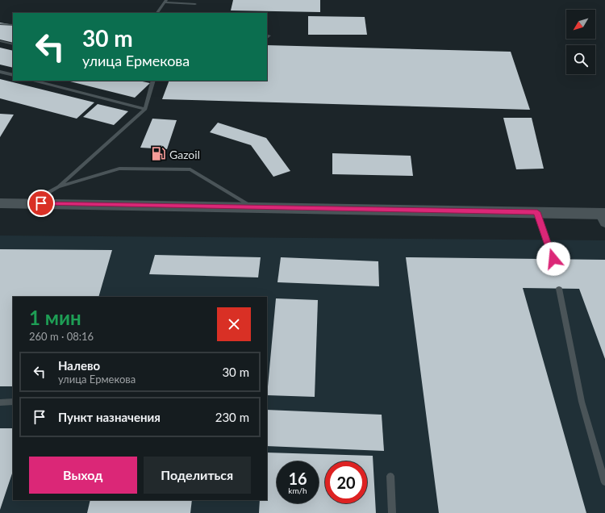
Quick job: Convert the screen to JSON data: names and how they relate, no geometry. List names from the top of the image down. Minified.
{"places":{"fuel station":["Gazoil"]},"north":"bottom left","page":{"turn":["30 m","улица Ермекова"],"heading":["1 мин","260 m · 08:16"],"list":[{"name":"Налево","note":"улица Ермекова","value":"30 m"},{"name":"Пункт назначения","value":"230 m"}],"buttons":["Выход","Поделиться"],"speed":"16 km/h","limit":"20"}}
